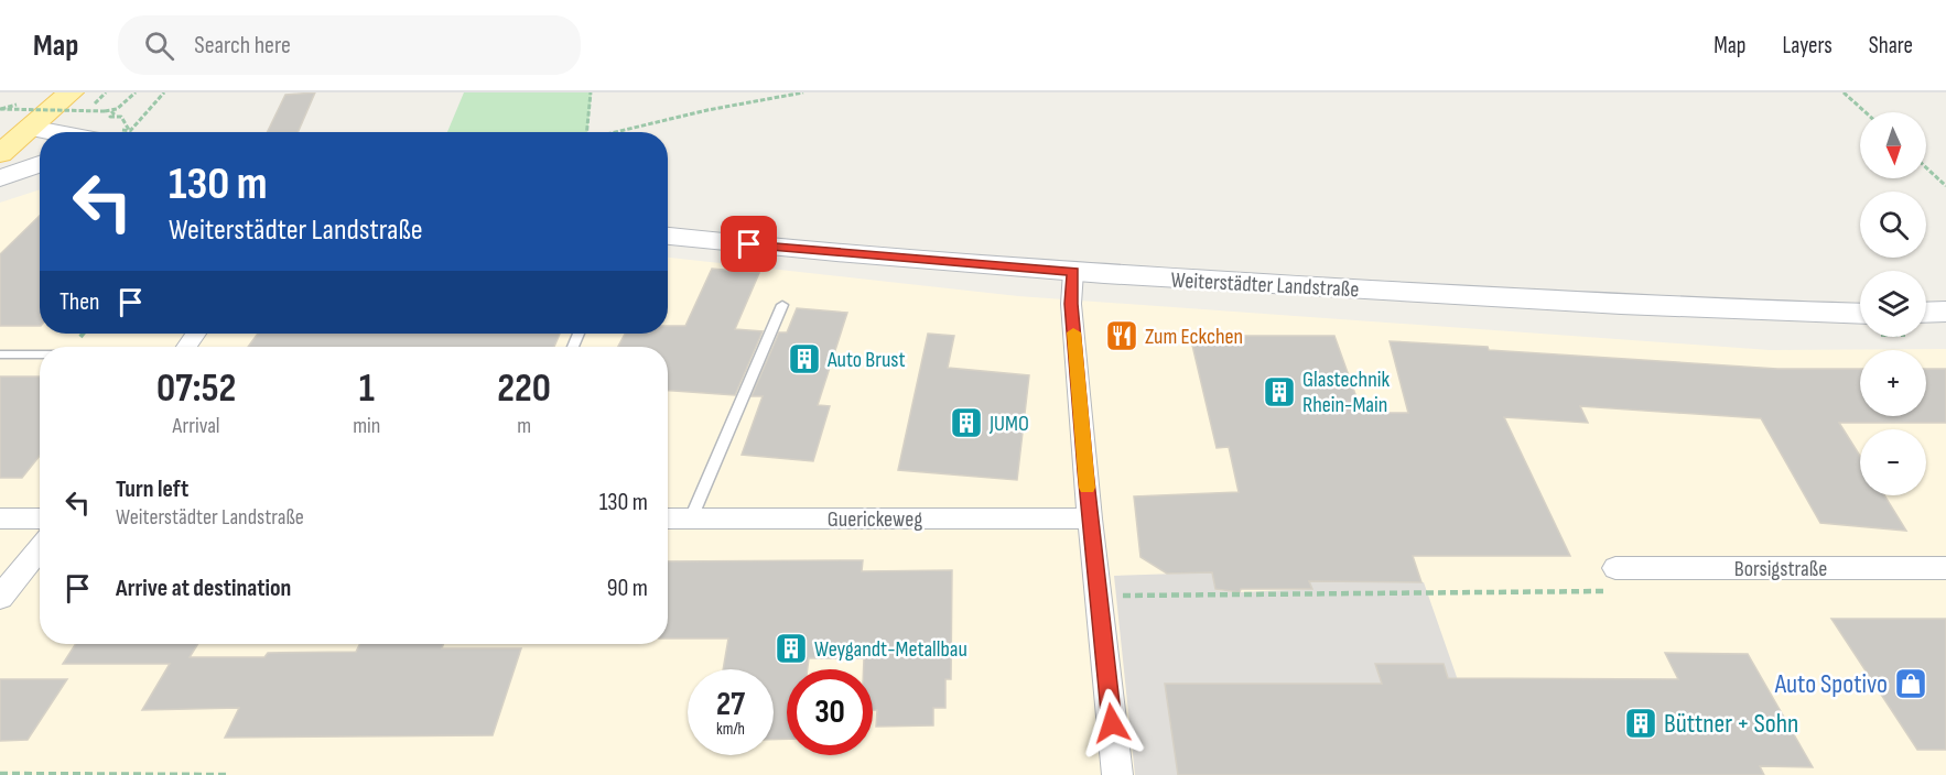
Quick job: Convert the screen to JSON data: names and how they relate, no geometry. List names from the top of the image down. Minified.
{"streets":{"street":["Weiterstädter Landstraße","Guerickeweg","Borsigstraße"]},"places":{"restaurant":["Zum Eckchen"],"building":["Auto Brust","Glastechnik Rhein-Main","JUMO","Weygandt-Metallbau","Büttner + Sohn"],"shop":["Auto Spotivo"]},"north":"bottom","page":{"header":"Map","search":"Search here","nav":["Map","Layers","Share"],"map_buttons":["+","−"],"turn":["130 m","Weiterstädter Landstraße"],"then":"Then","eta":["07:52","Arrival","1","min","220","m"],"list":[{"name":"Turn left","note":"Weiterstädter Landstraße","value":"130 m"},{"name":"Arrive at destination","value":"90 m"}],"speed":"27 km/h","limit":"30"}}
